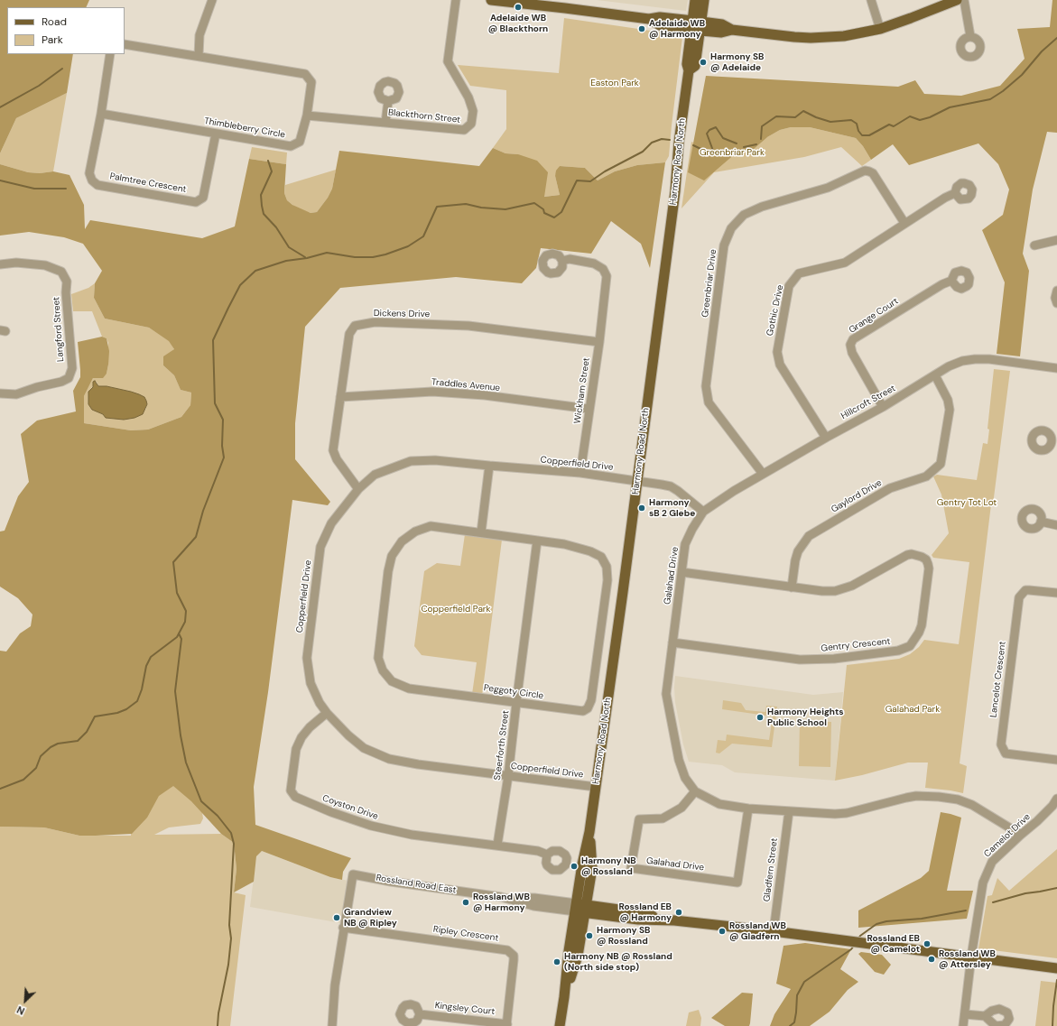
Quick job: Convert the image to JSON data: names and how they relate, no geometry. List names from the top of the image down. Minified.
{"streets":{"main road":["Harmony Road North","Rossland Road East"],"street":["Blackthorn Street","Thimbleberry Circle","Palmtree Crescent","Greenbriar Drive","Gothic Drive","Dickens Drive","Grange Court","Langford Street","Traddles Avenue","Wickham Street","Hillcroft Street","Copperfield Drive","Gaylord Drive","Galahad Drive","Gentry Crescent","Lancelot Crescent","Peggoty Circle","Steerforth Street","Coyston Drive","Camelot Drive","Gladfern Street","Ripley Crescent","Kingsley Court"]},"crossings":[["Blackthorn Street","Thimbleberry Circle"],["Thimbleberry Circle","Palmtree Crescent"],["Harmony Road North","Copperfield Drive"],["Harmony Road North","Rossland Road East"],["Greenbriar Drive","Gothic Drive"],["Greenbriar Drive","Hillcroft Street"],["Gothic Drive","Hillcroft Street"],["Dickens Drive","Traddles Avenue"],["Dickens Drive","Wickham Street"],["Dickens Drive","Copperfield Drive"],["Grange Court","Hillcroft Street"],["Traddles Avenue","Wickham Street"],["Wickham Street","Copperfield Drive"],["Hillcroft Street","Copperfield Drive"],["Hillcroft Street","Gaylord Drive"],["Hillcroft Street","Galahad Drive"],["Copperfield Drive","Galahad Drive"],["Copperfield Drive","Steerforth Street"],["Copperfield Drive","Coyston Drive"],["Gaylord Drive","Gentry Crescent"],["Galahad Drive","Gentry Crescent"],["Galahad Drive","Camelot Drive"],["Galahad Drive","Gladfern Street"],["Peggoty Circle","Steerforth Street"],["Steerforth Street","Coyston Drive"],["Camelot Drive","Rossland Road East"],["Gladfern Street","Rossland Road East"],["Rossland Road East","Ripley Crescent"],["Ripley Crescent","Kingsley Court"]],"parks":["Easton Park","Greenbriar Park","Gentry Tot Lot","Copperfield Park","Galahad Park"],"places":["Adelaide WB @ Blackthorn","Adelaide WB @ Harmony","Harmony SB @ Adelaide","Harmony sB 2 Glebe","Harmony Heights Public School","Harmony NB @ Rossland","Rossland WB @ Harmony","Rossland EB @ Harmony","Grandview NB @ Ripley","Rossland WB @ Gladfern","Harmony SB @ Rossland","Rossland EB @ Camelot","Rossland WB @ Attersley","Harmony NB @ Rossland (North side stop)"],"legend":["Road","Park"],"north":"bottom left"}
